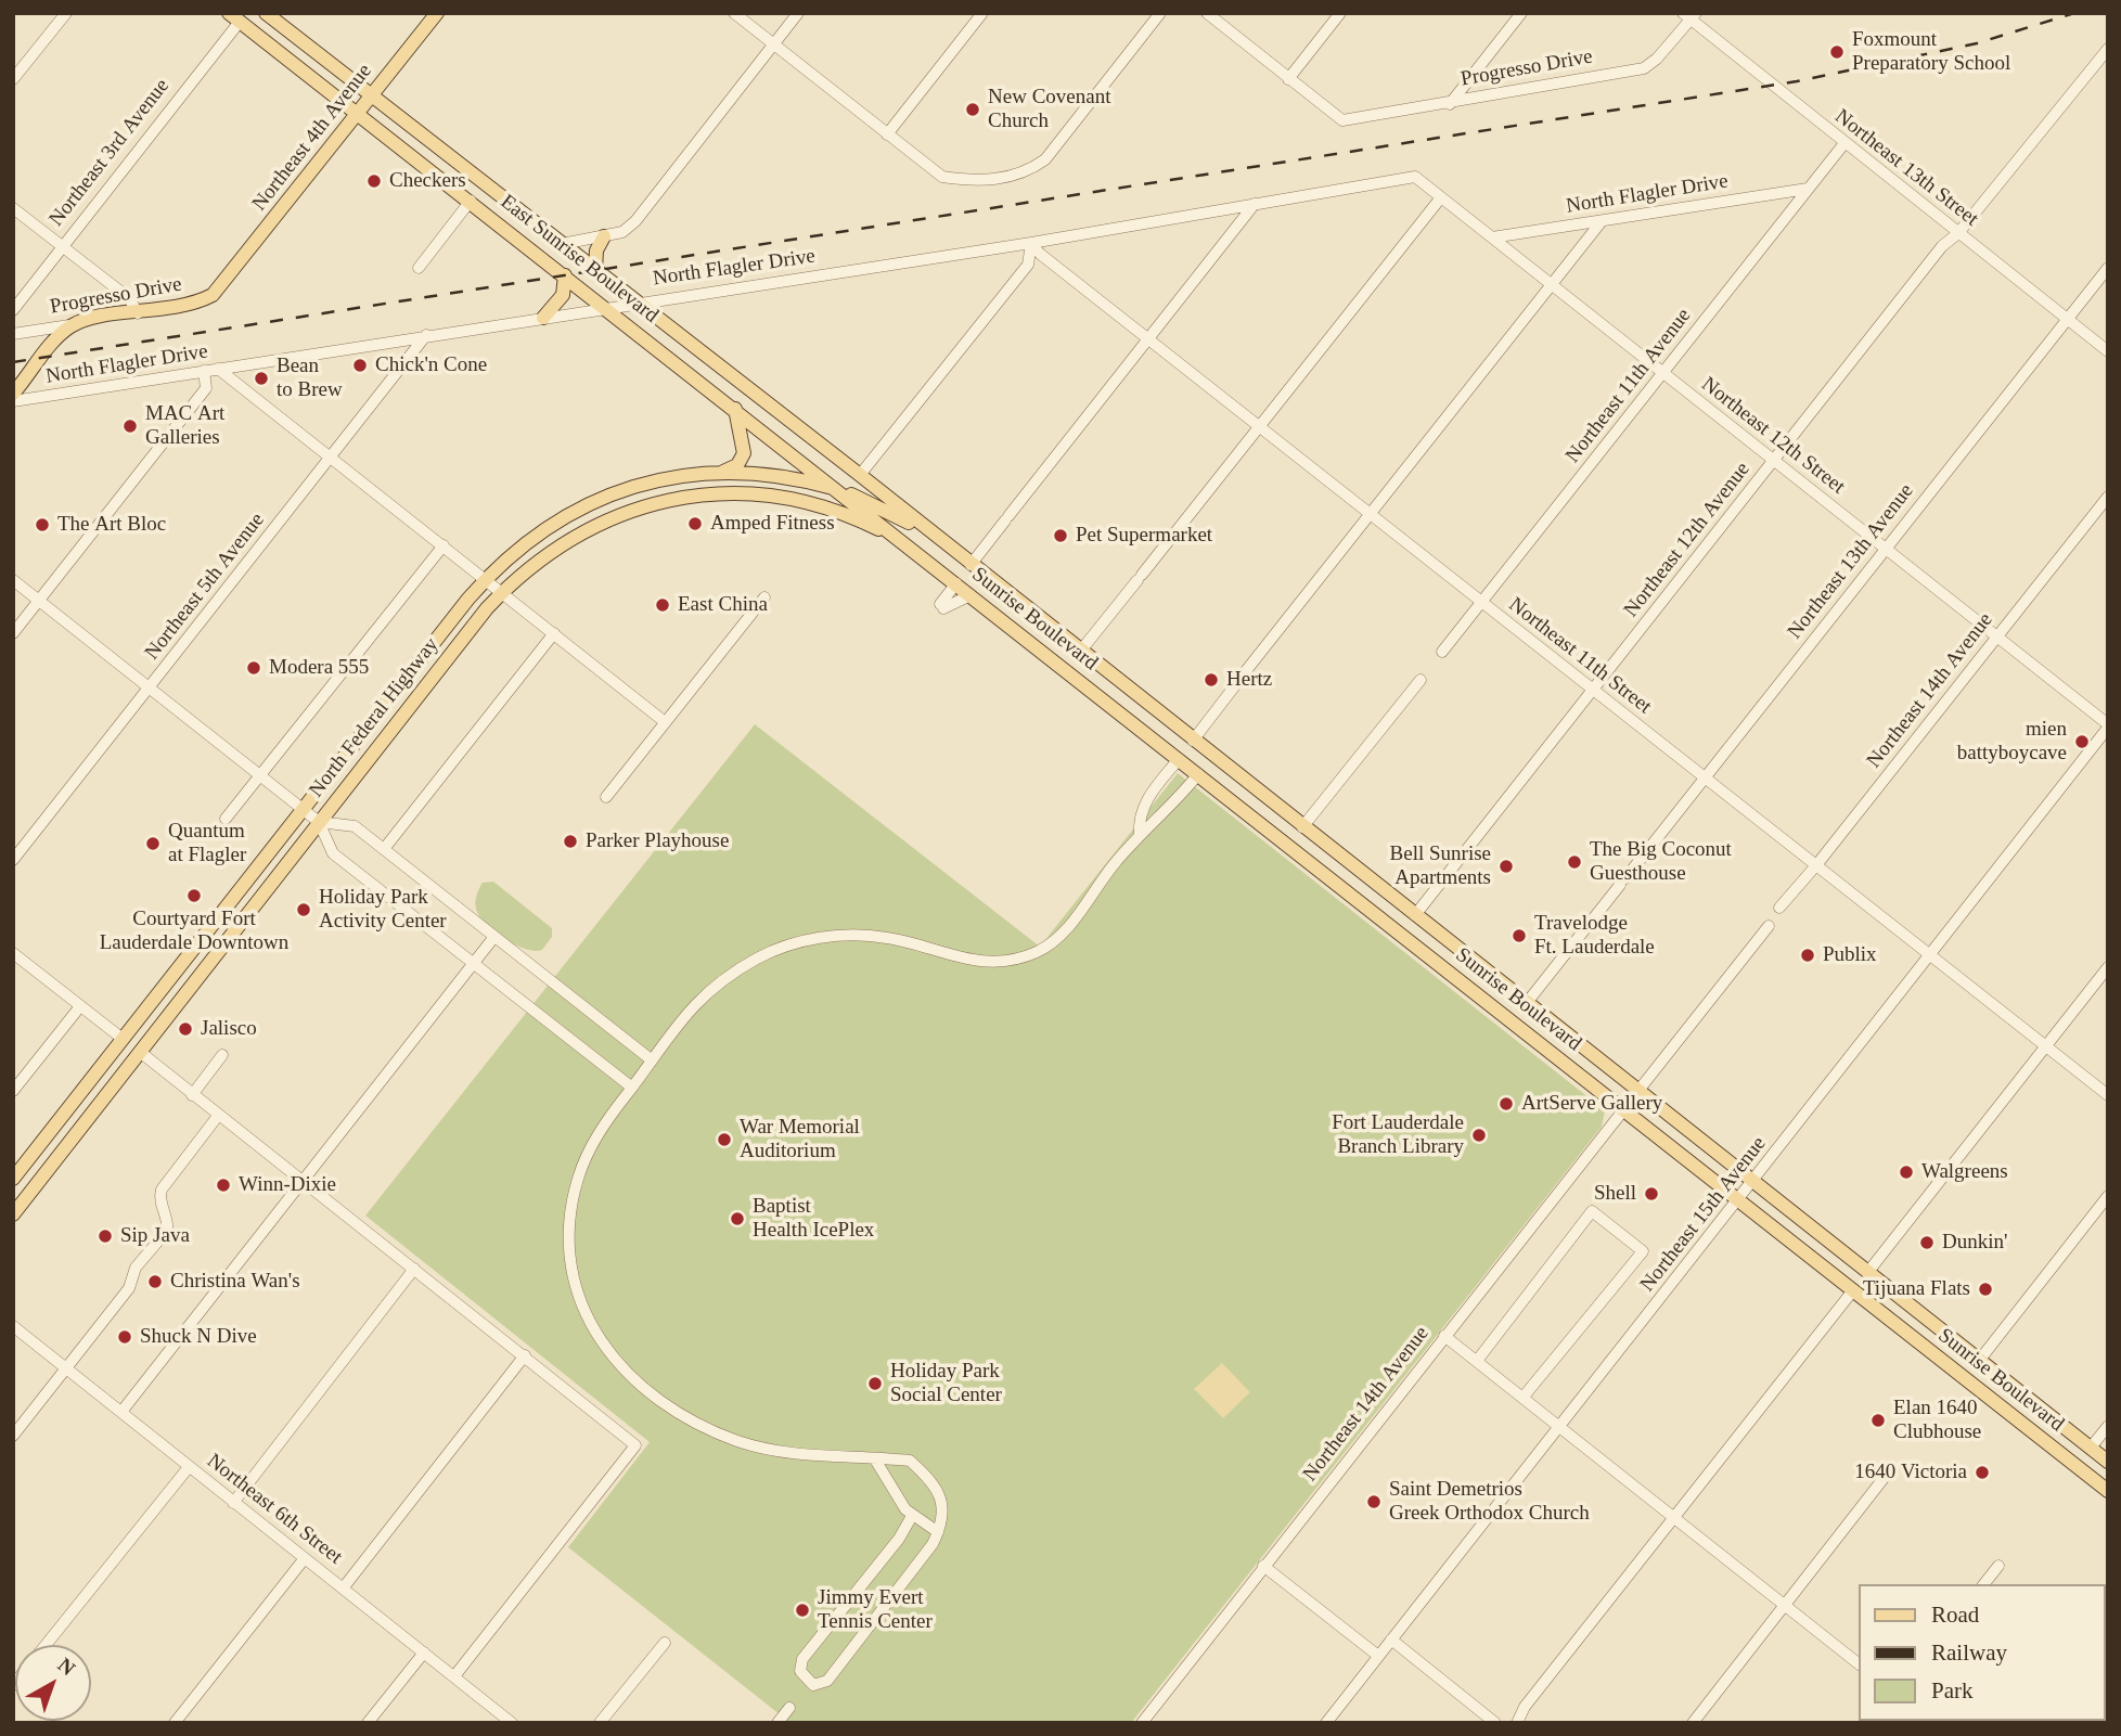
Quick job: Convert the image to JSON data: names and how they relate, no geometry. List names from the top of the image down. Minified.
{"streets":{"main road":["Progresso Drive","Northeast 4th Avenue","East Sunrise Boulevard","Sunrise Boulevard","North Federal Highway"],"street":["Northeast 3rd Avenue","Northeast 13th Street","North Flagler Drive","Northeast 11th Avenue","Northeast 12th Street","Northeast 12th Avenue","Northeast 13th Avenue","Northeast 5th Avenue","Northeast 11th Street","Northeast 14th Avenue","Northeast 15th Avenue","Northeast 6th Street"]},"crossings":[["Progresso Drive","Northeast 4th Avenue"],["Progresso Drive","Northeast 13th Street"],["Northeast 4th Avenue","East Sunrise Boulevard"],["Northeast 3rd Avenue","East Sunrise Boulevard"],["Northeast 13th Street","Northeast 11th Avenue"],["Northeast 13th Street","Northeast 12th Avenue"],["Northeast 13th Street","Northeast 13th Avenue"],["North Flagler Drive","East Sunrise Boulevard"],["North Flagler Drive","Northeast 11th Avenue"],["North Flagler Drive","Northeast 12th Street"],["North Flagler Drive","Northeast 5th Avenue"],["North Flagler Drive","Northeast 11th Street"],["East Sunrise Boulevard","Sunrise Boulevard"],["East Sunrise Boulevard","North Federal Highway"],["Northeast 11th Avenue","Northeast 12th Street"],["Northeast 11th Avenue","Northeast 11th Street"],["Northeast 12th Street","Northeast 12th Avenue"],["Northeast 12th Street","Northeast 13th Avenue"],["Northeast 12th Street","Northeast 14th Avenue"],["Northeast 12th Street","Northeast 15th Avenue"],["Northeast 12th Avenue","Sunrise Boulevard"],["Northeast 12th Avenue","Northeast 11th Street"],["Northeast 13th Avenue","Sunrise Boulevard"],["Northeast 13th Avenue","Northeast 11th Street"],["Sunrise Boulevard","Northeast 14th Avenue"],["Sunrise Boulevard","North Federal Highway"],["Sunrise Boulevard","Northeast 15th Avenue"],["Northeast 11th Street","Northeast 14th Avenue"],["Northeast 11th Street","Northeast 15th Avenue"]],"places":["Foxmount Preparatory School","New Covenant Church","Checkers","Chick'n Cone","Bean to Brew","MAC Art Galleries","Amped Fitness","The Art Bloc","Pet Supermarket","East China","Modera 555","Hertz","mien battyboycave","Parker Playhouse","Quantum at Flagler","The Big Coconut Guesthouse","Bell Sunrise Apartments","Courtyard Fort Lauderdale Downtown","Holiday Park Activity Center","Travelodge Ft. Lauderdale","Publix","Jalisco","ArtServe Gallery","Fort Lauderdale Branch Library","War Memorial Auditorium","Walgreens","Winn-Dixie","Shell","Baptist Health IcePlex","Sip Java","Dunkin'","Christina Wan's","Tijuana Flats","Shuck N Dive","Holiday Park Social Center","Elan 1640 Clubhouse","1640 Victoria","Saint Demetrios Greek Orthodox Church","Jimmy Evert Tennis Center"],"legend":["Road","Railway","Park"],"north":"top right"}
